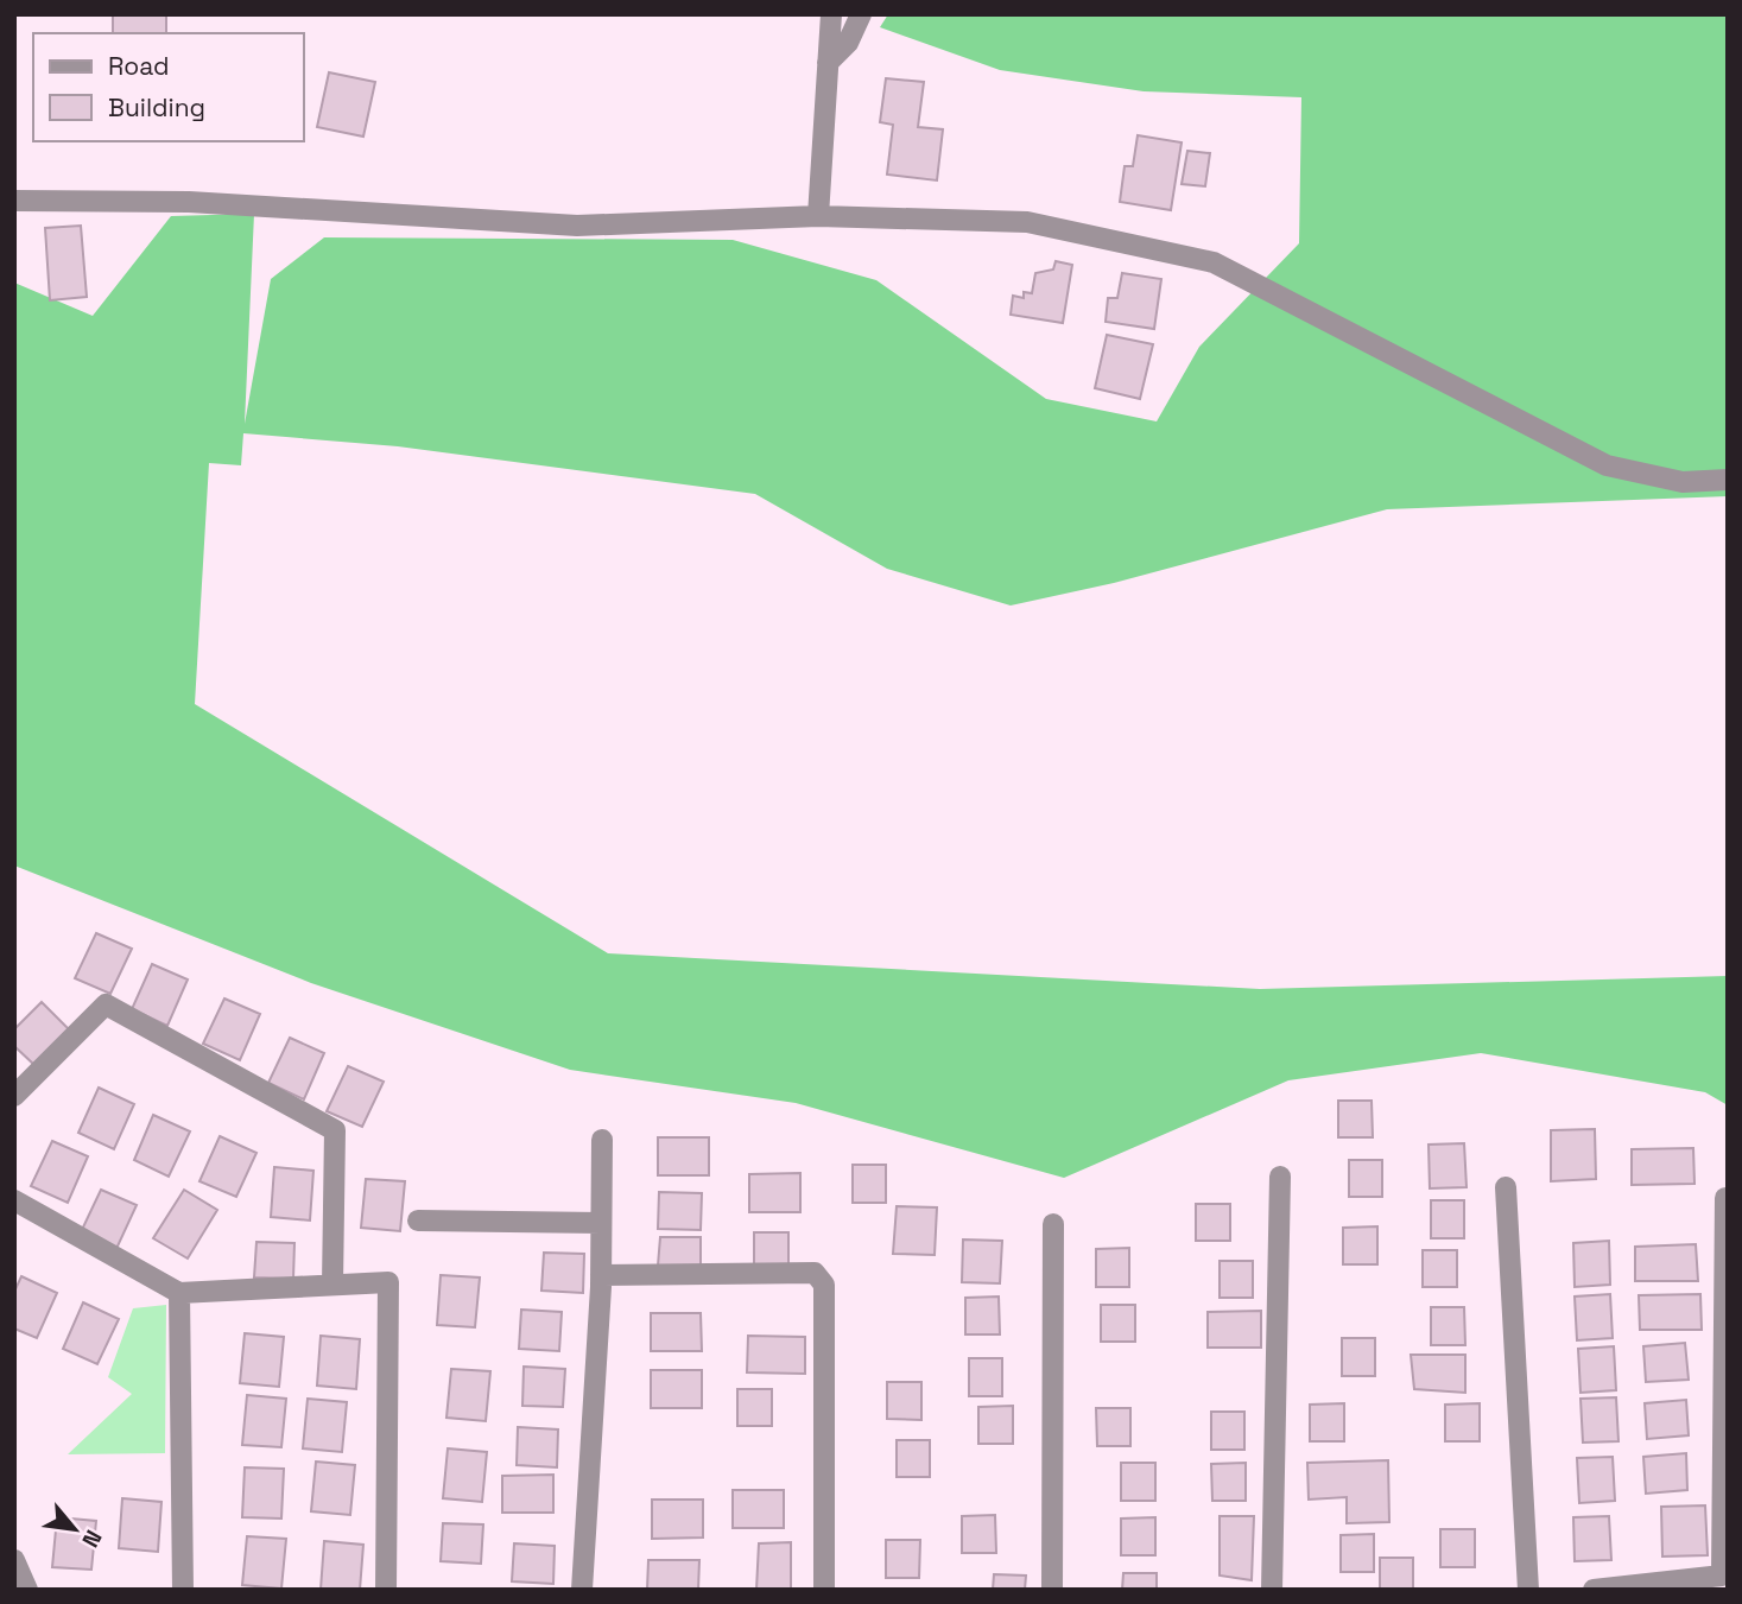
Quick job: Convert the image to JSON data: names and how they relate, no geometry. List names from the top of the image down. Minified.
{"legend":["Road","Building"],"north":"bottom right"}
